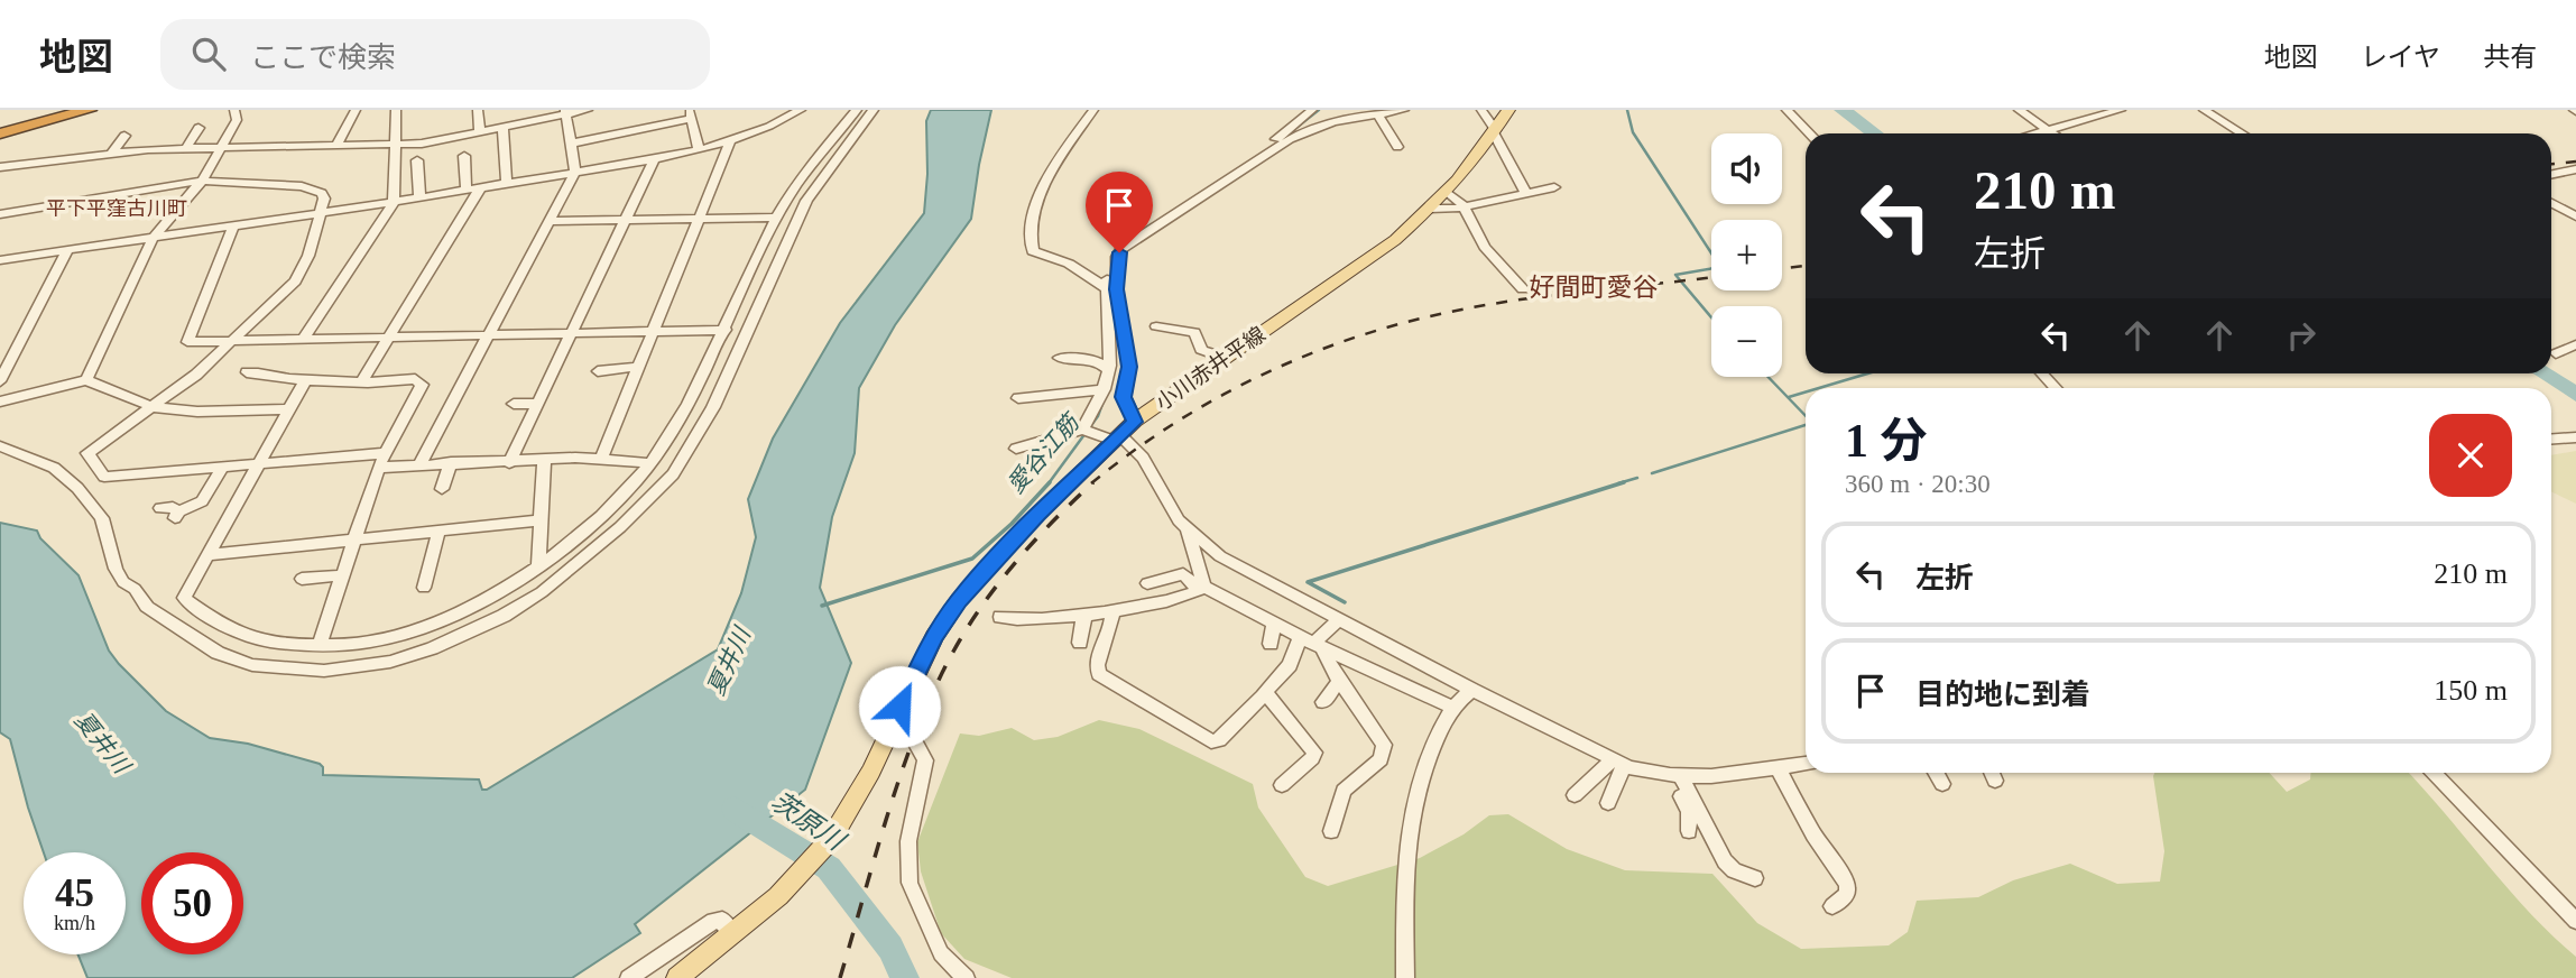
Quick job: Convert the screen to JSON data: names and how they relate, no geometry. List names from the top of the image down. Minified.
{"streets":{"main road":["小川赤井平線"]},"districts":["平下平窪古川町","好間町愛谷"],"water":["愛谷江筋","夏井川","茨原川"],"page":{"header":"地図","search":"ここで検索","nav":["地図","レイヤ","共有"],"map_buttons":["+","−"],"turn":["210 m","左折"],"heading":["1 分","360 m · 20:30"],"list":[{"name":"左折","value":"210 m"},{"name":"目的地に到着","value":"150 m"}],"speed":"45 km/h","limit":"50"}}
